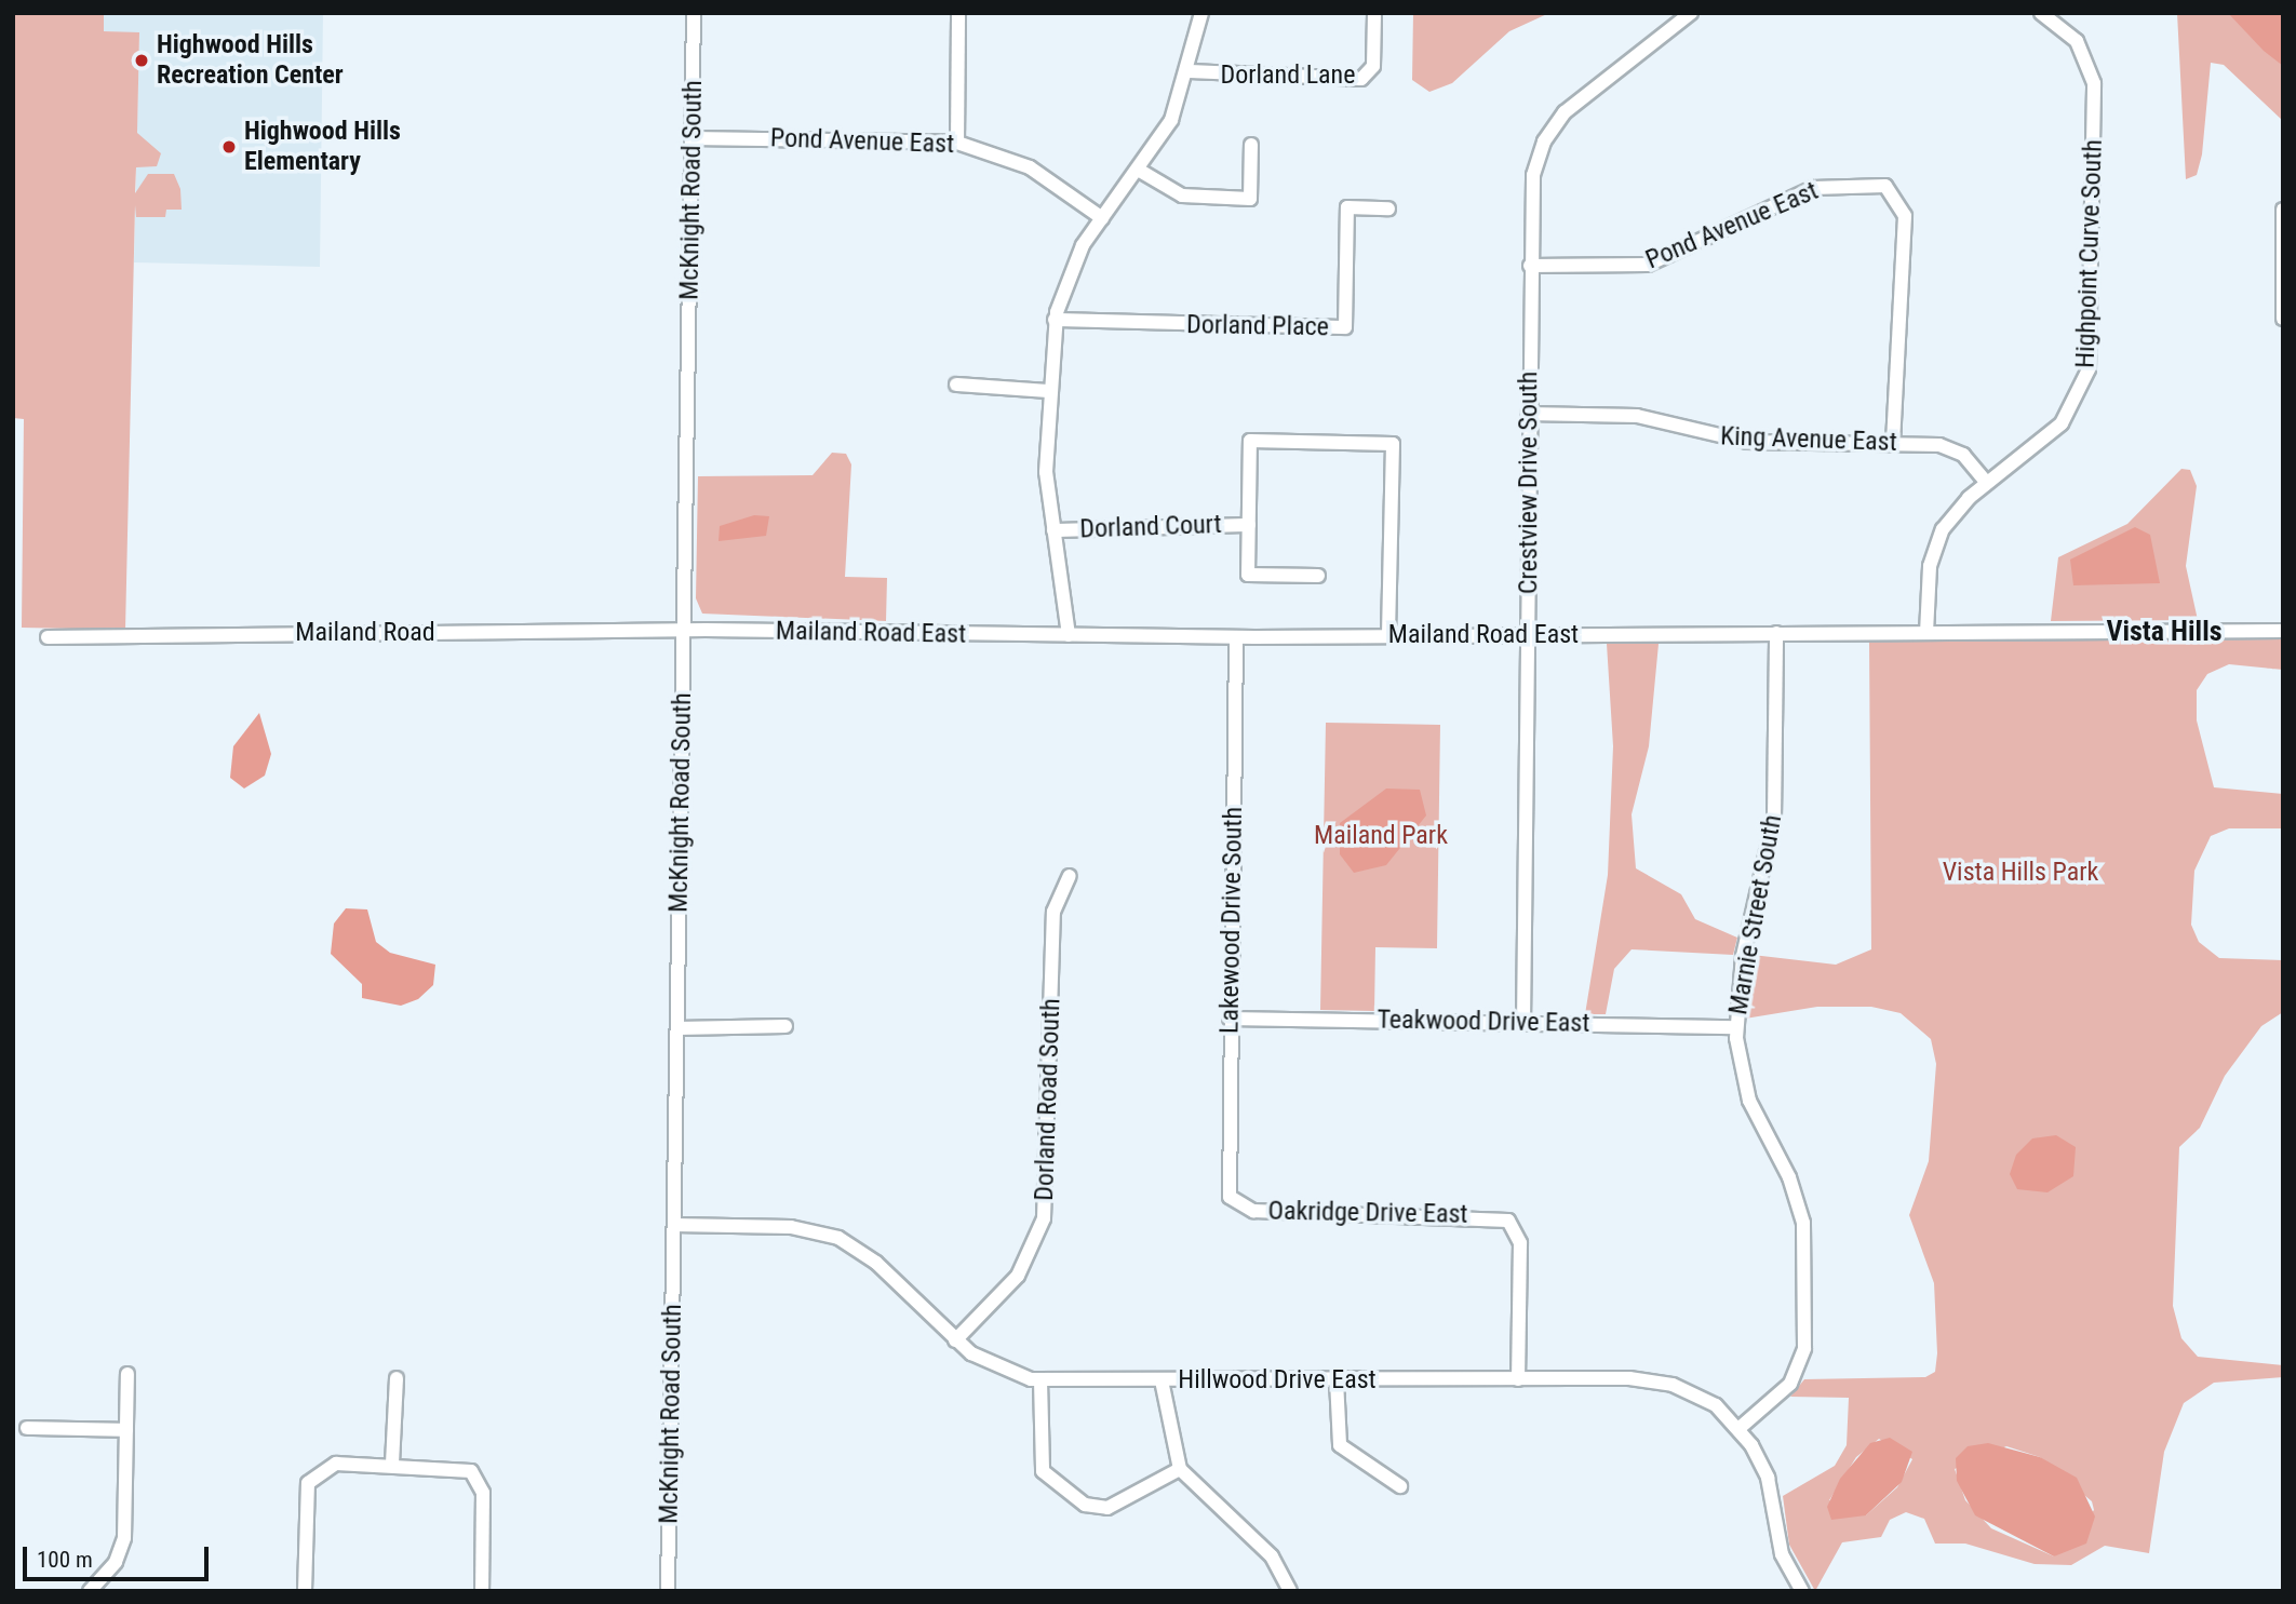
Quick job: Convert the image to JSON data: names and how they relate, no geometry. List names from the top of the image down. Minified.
{"streets":{"street":["Dorland Lane","Pond Avenue East","McKnight Road South","Highpoint Curve South","Dorland Place","King Avenue East","Crestview Drive South","Dorland Court","Mailand Road","Mailand Road East","Marnie Street South","Lakewood Drive South","Teakwood Drive East","Dorland Road South","Oakridge Drive East","Hillwood Drive East"]},"crossings":[["Pond Avenue East","McKnight Road South"],["Pond Avenue East","King Avenue East"],["Pond Avenue East","Crestview Drive South"],["McKnight Road South","Mailand Road"],["McKnight Road South","Mailand Road East"],["McKnight Road South","Hillwood Drive East"],["Highpoint Curve South","King Avenue East"],["Highpoint Curve South","Mailand Road East"],["King Avenue East","Crestview Drive South"],["Crestview Drive South","Mailand Road East"],["Crestview Drive South","Teakwood Drive East"],["Dorland Court","Mailand Road East"],["Mailand Road","Mailand Road East"],["Mailand Road East","Marnie Street South"],["Mailand Road East","Lakewood Drive South"],["Marnie Street South","Teakwood Drive East"],["Marnie Street South","Hillwood Drive East"],["Lakewood Drive South","Teakwood Drive East"],["Lakewood Drive South","Oakridge Drive East"],["Dorland Road South","Hillwood Drive East"],["Oakridge Drive East","Hillwood Drive East"]],"districts":["Vista Hills"],"parks":["Mailand Park","Vista Hills Park"],"places":["Highwood Hills Recreation Center","Highwood Hills Elementary"],"scale_bar":"100 m"}
